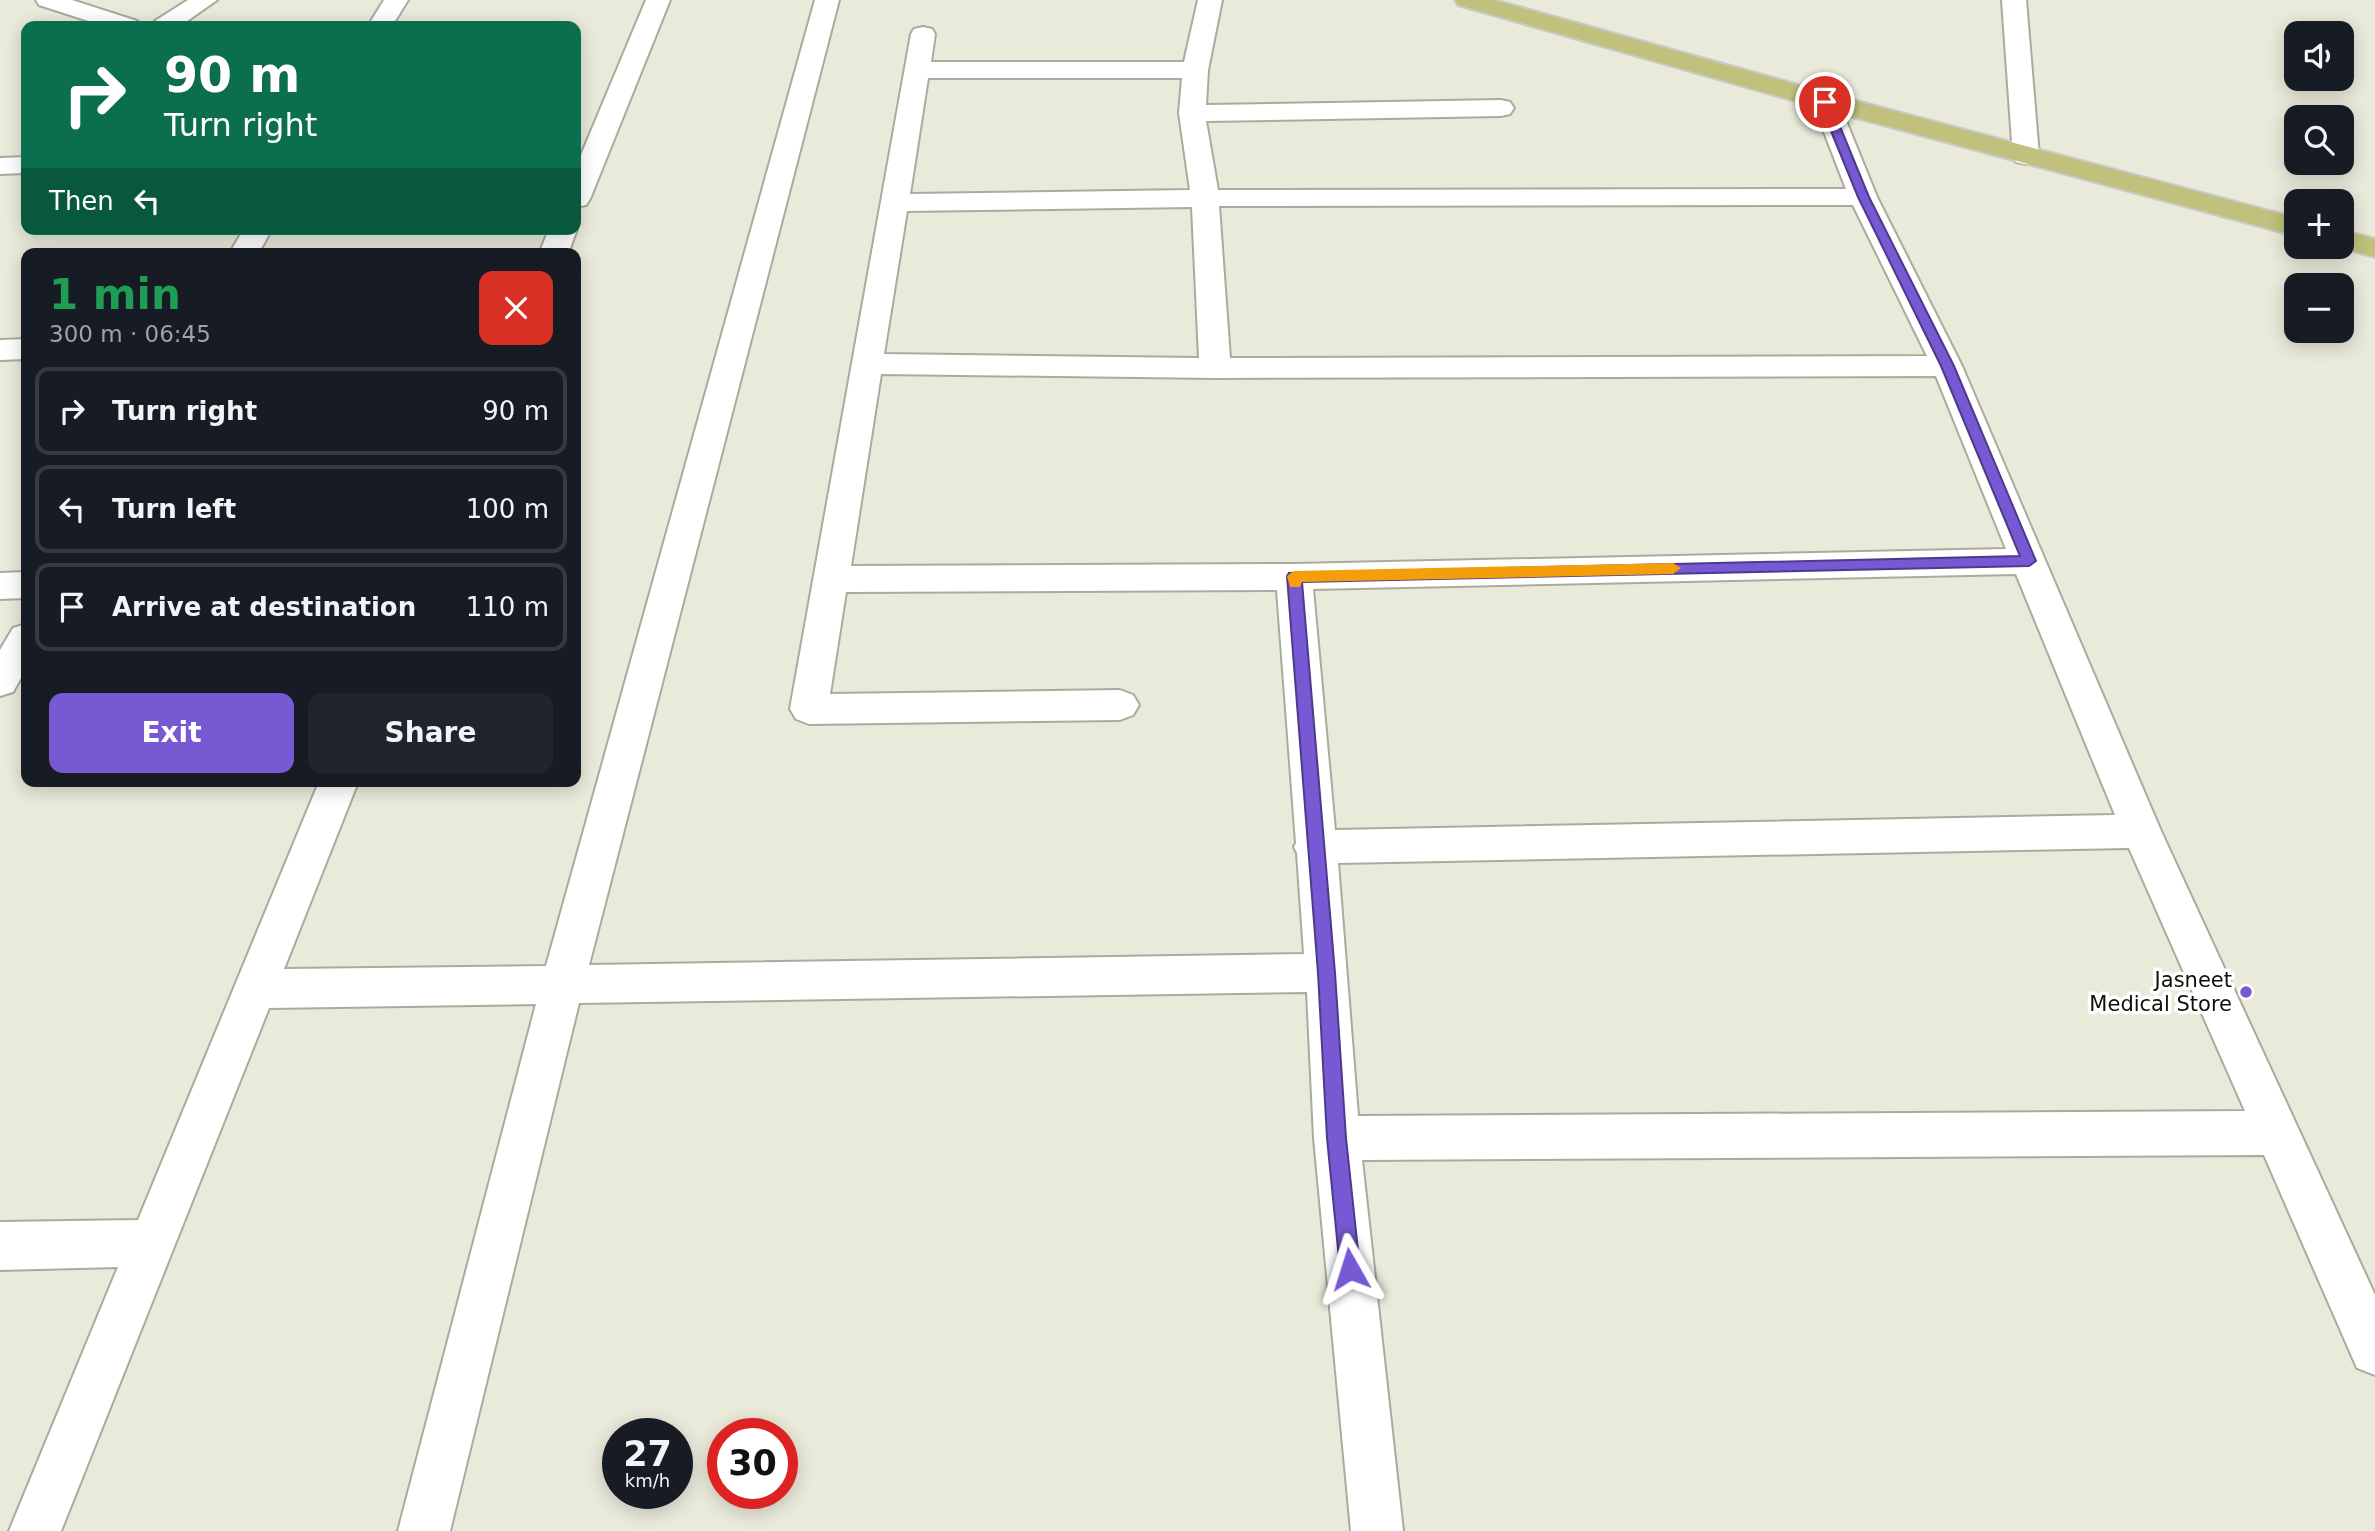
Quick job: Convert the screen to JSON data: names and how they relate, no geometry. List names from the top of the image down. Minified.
{"places":["Jasneet Medical Store"],"page":{"map_buttons":["+","−"],"turn":["90 m","Turn right"],"then":"Then","heading":["1 min","300 m · 06:45"],"list":[{"name":"Turn right","value":"90 m"},{"name":"Turn left","value":"100 m"},{"name":"Arrive at destination","value":"110 m"}],"buttons":["Exit","Share"],"speed":"27 km/h","limit":"30"}}
